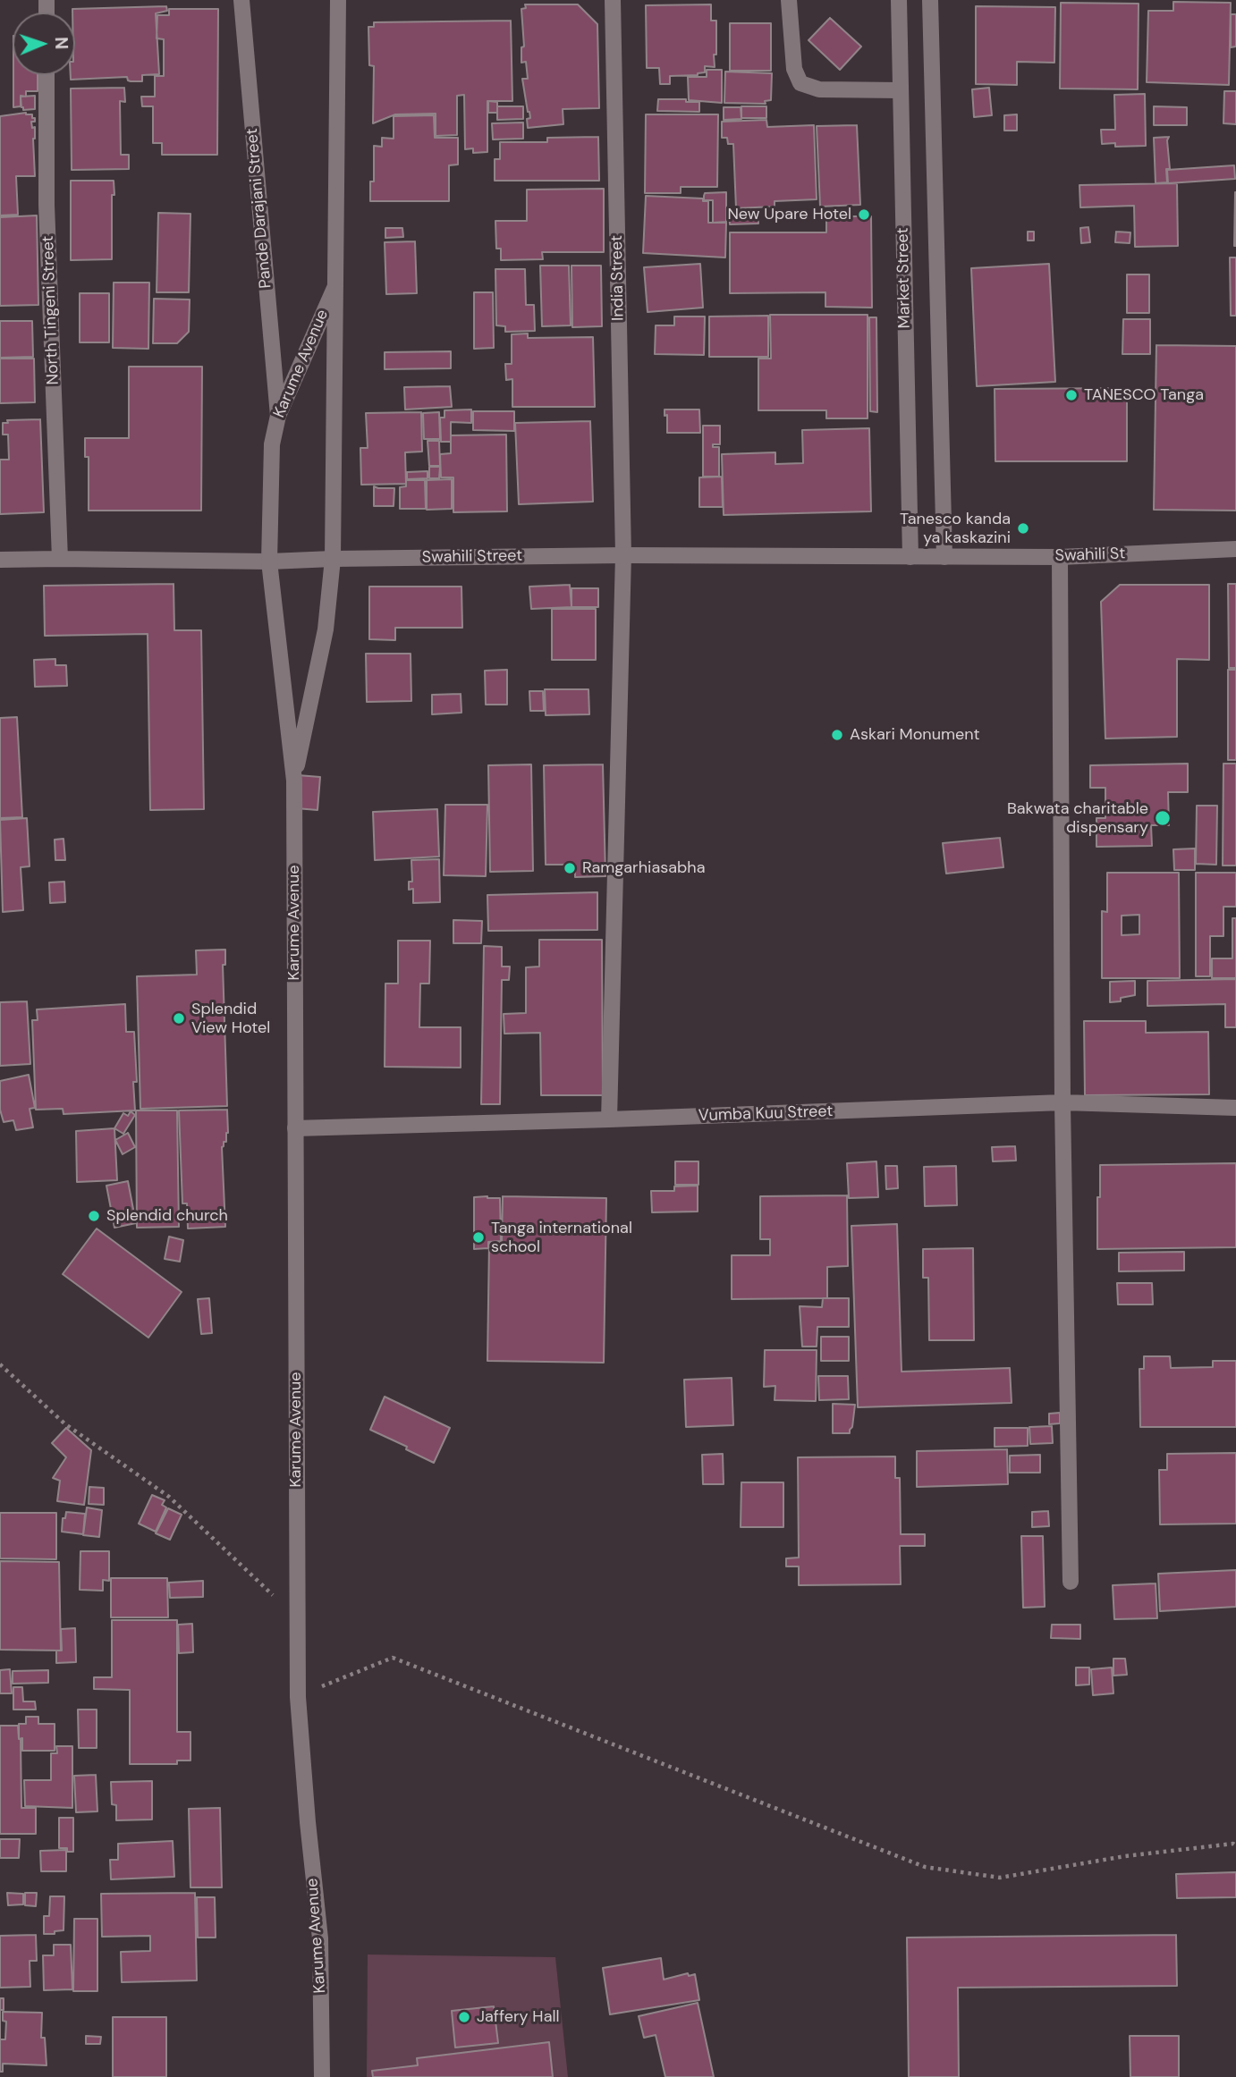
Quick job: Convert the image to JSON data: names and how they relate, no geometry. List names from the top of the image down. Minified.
{"streets":{"street":["Pande Darajani Street","India Street","Market Street","North Tingeni Street","Karume Avenue","Swahili St","Swahili Street","Vumba Kuu Street"]},"crossings":[["Pande Darajani Street","Karume Avenue"],["India Street","Swahili Street"],["India Street","Vumba Kuu Street"],["Market Street","Swahili St"],["Market Street","Swahili Street"],["North Tingeni Street","Swahili Street"],["Karume Avenue","Swahili Street"],["Karume Avenue","Vumba Kuu Street"],["Swahili St","Swahili Street"]],"places":["New Upare Hotel","TANESCO Tanga","Tanesco kanda ya kaskazini","Askari Monument","Bakwata charitable dispensary","Ramgarhiasabha","Splendid View Hotel","Splendid church","Tanga international school","Jaffery Hall"],"north":"right"}
